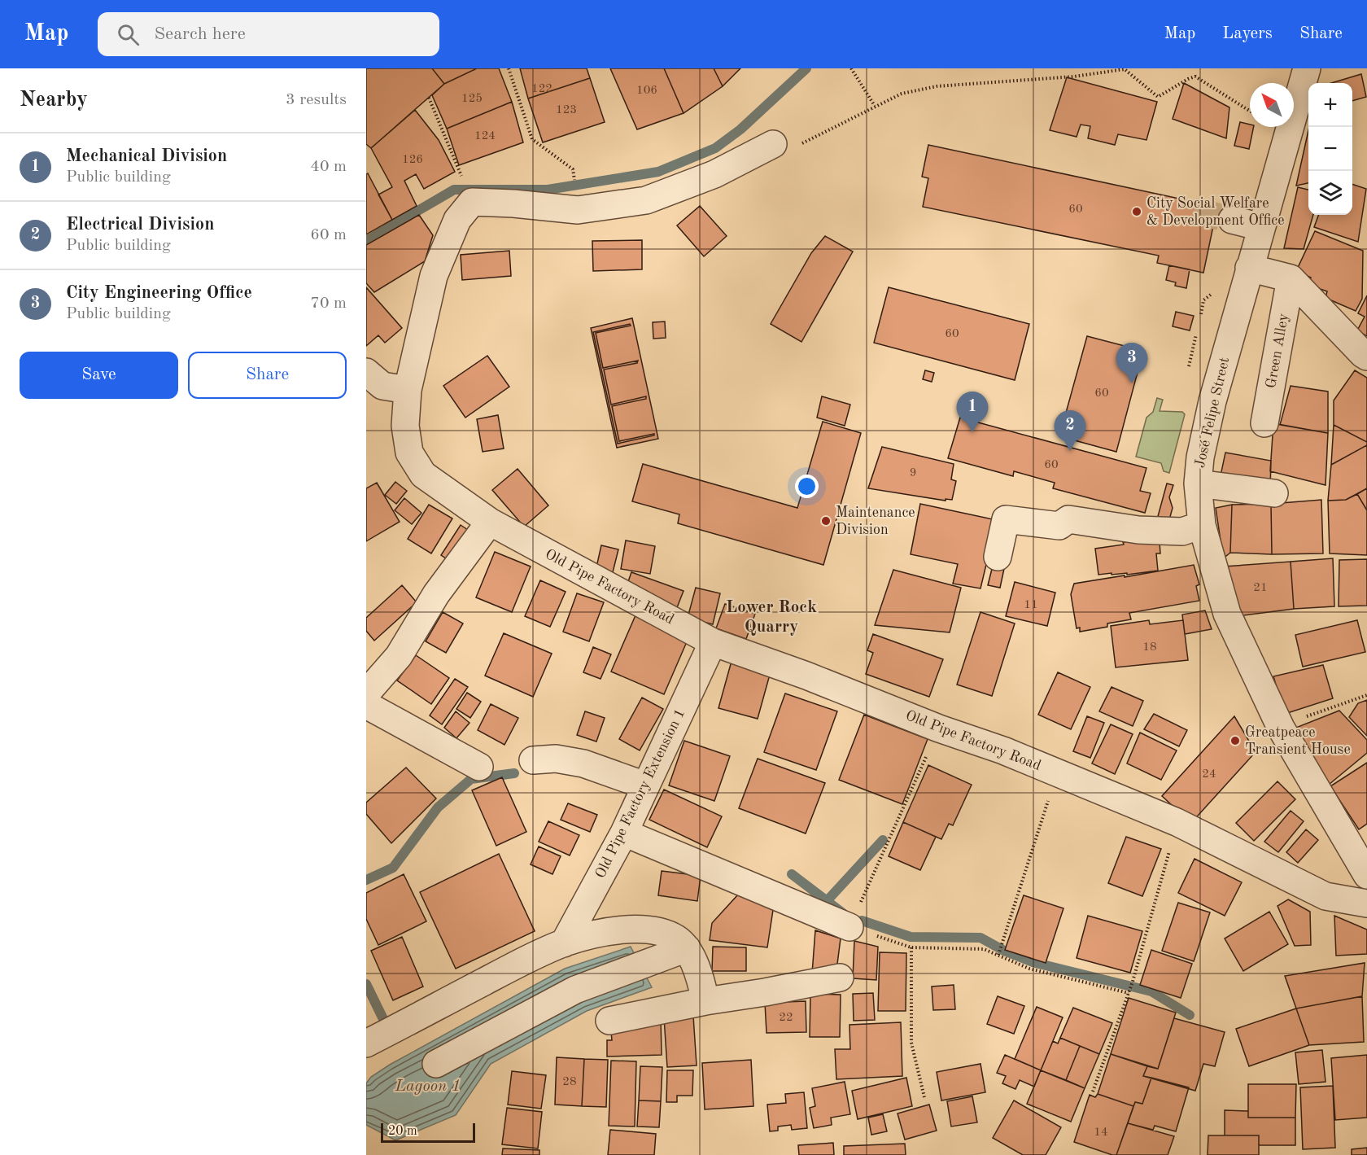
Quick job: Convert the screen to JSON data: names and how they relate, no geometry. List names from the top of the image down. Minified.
{"streets":{"street":["Green Alley","José Felipe Street","Old Pipe Factory Road","Old Pipe Factory Extension 1"]},"crossings":[["Old Pipe Factory Road","Old Pipe Factory Extension 1"]],"districts":["Lower Rock Quarry"],"water":["Lagoon 1"],"places":["City Social Welfare & Development Office","Maintenance Division","Greatpeace Transient House"],"house_numbers":["122","106","125","123","124","126","60","60","60","60","9","21","11","18","24","22","28","14"],"scale_bar":"20 m","north":"top left","page":{"header":"Map","search":"Search here","nav":["Map","Layers","Share"],"heading":["Nearby","3 results"],"map_buttons":["+","−"],"list":[{"mark":"1","name":"Mechanical Division","note":"Public building","value":"40 m"},{"mark":"2","name":"Electrical Division","note":"Public building","value":"60 m"},{"mark":"3","name":"City Engineering Office","note":"Public building","value":"70 m"}],"buttons":["Save","Share"],"pins":["3","1","2"],"scale":"20 m"}}
